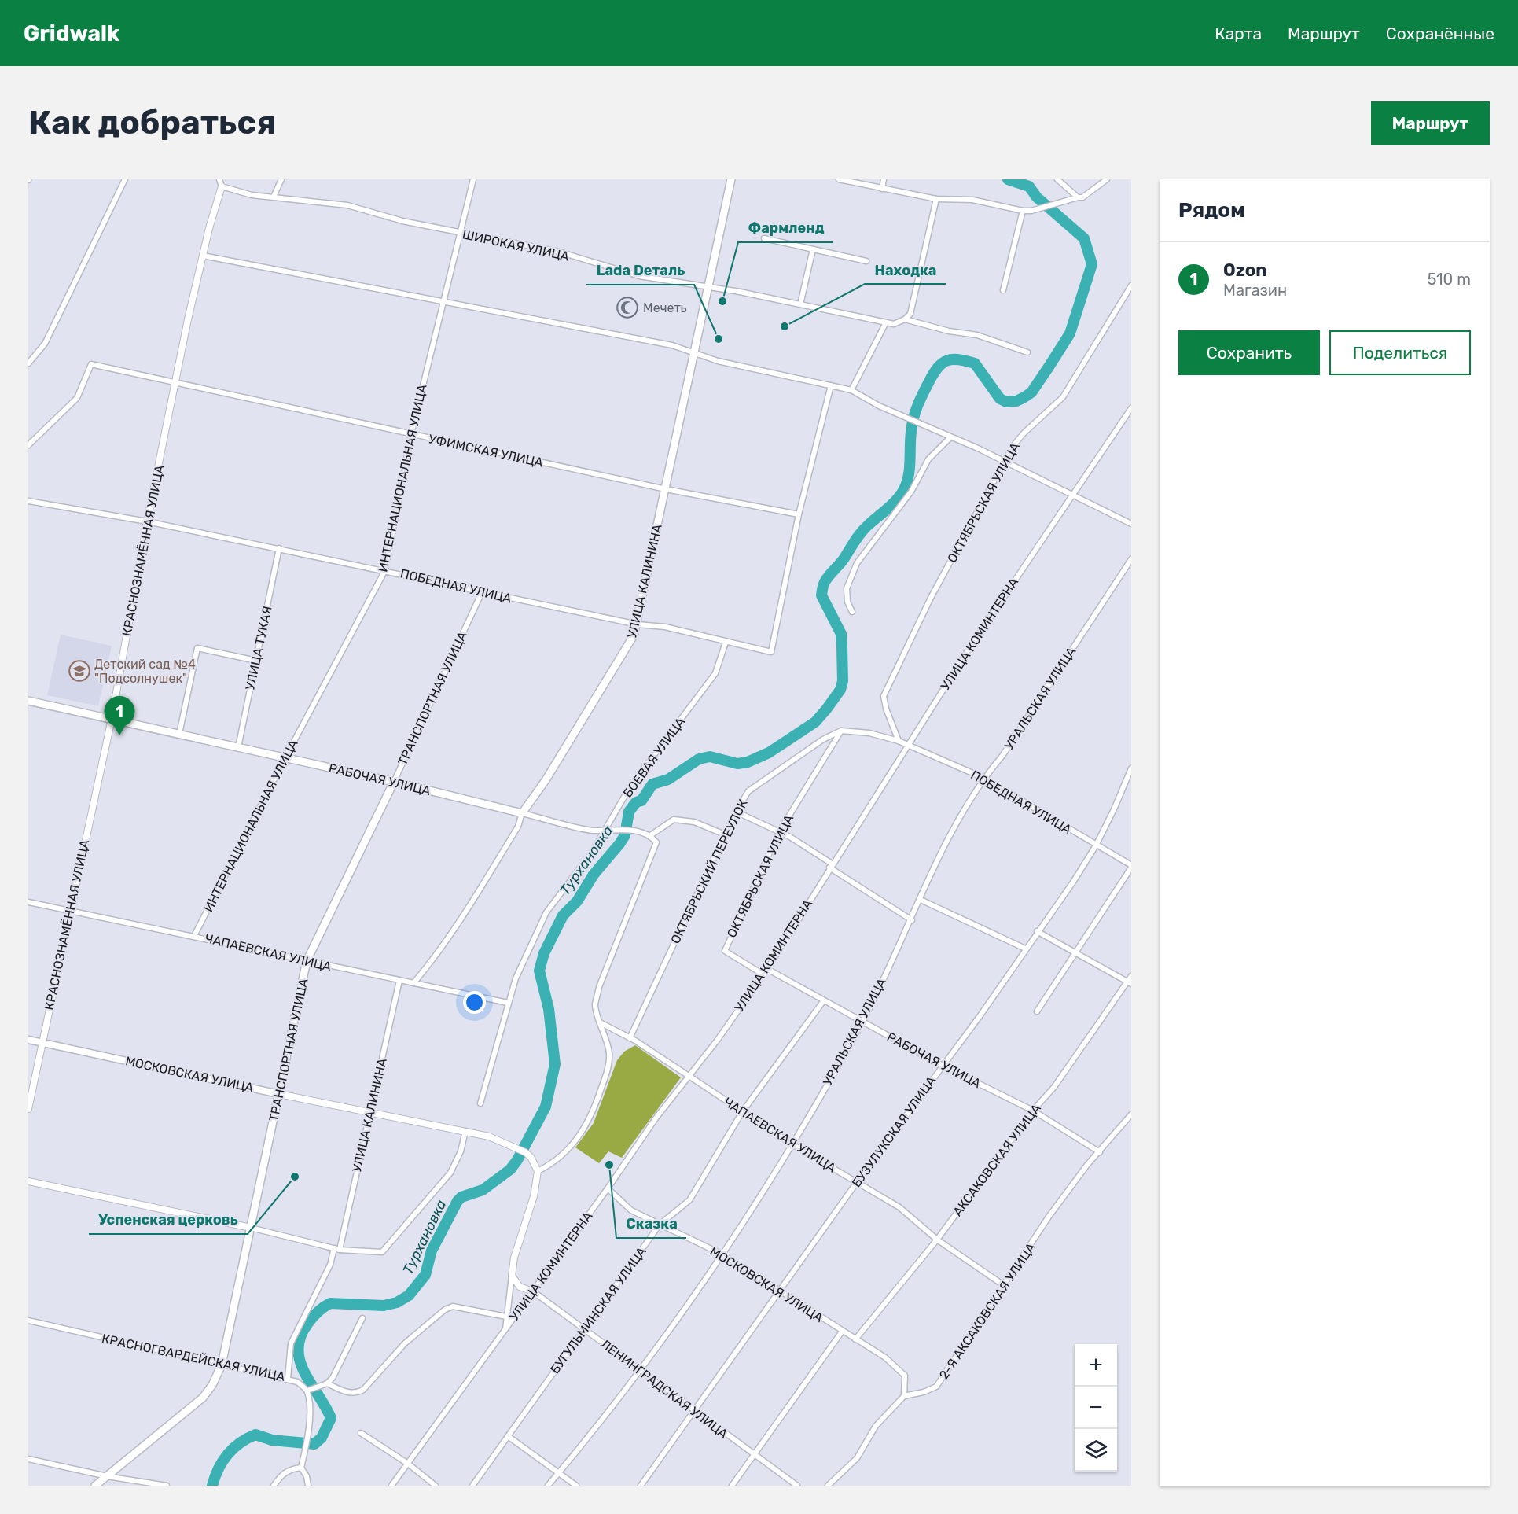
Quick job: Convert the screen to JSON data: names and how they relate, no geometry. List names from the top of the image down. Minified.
{"streets":{"main road":["УЛИЦА КАЛИНИНА","ТРАНСПОРТНАЯ УЛИЦА","РАБОЧАЯ УЛИЦА","МОСКОВСКАЯ УЛИЦА"],"street":["ШИРОКАЯ УЛИЦА","УФИМСКАЯ УЛИЦА","ИНТЕРНАЦИОНАЛЬНАЯ УЛИЦА","ОКТЯБРЬСКАЯ УЛИЦА","КРАСНОЗНАМЁННАЯ УЛИЦА","ПОБЕДНАЯ УЛИЦА","УЛИЦА КОМИНТЕРНА","УЛИЦА ТУКАЯ","УРАЛЬСКАЯ УЛИЦА","БОЕВАЯ УЛИЦА","ОКТЯБРЬСКИЙ ПЕРЕУЛОК","ЧАПАЕВСКАЯ УЛИЦА","БУЗУЛУКСКАЯ УЛИЦА","АКСАКОВСКАЯ УЛИЦА","БУГУЛЬМИНСКАЯ УЛИЦА","2-Я АКСАКОВСКАЯ УЛИЦА","КРАСНОГВАРДЕЙСКАЯ УЛИЦА","ЛЕНИНГРАДСКАЯ УЛИЦА"]},"crossings":[["ШИРОКАЯ УЛИЦА","ИНТЕРНАЦИОНАЛЬНАЯ УЛИЦА"],["ШИРОКАЯ УЛИЦА","КРАСНОЗНАМЁННАЯ УЛИЦА"],["ШИРОКАЯ УЛИЦА","УЛИЦА КАЛИНИНА"],["УФИМСКАЯ УЛИЦА","ИНТЕРНАЦИОНАЛЬНАЯ УЛИЦА"],["УФИМСКАЯ УЛИЦА","КРАСНОЗНАМЁННАЯ УЛИЦА"],["УФИМСКАЯ УЛИЦА","УЛИЦА КАЛИНИНА"],["УФИМСКАЯ УЛИЦА","ПОБЕДНАЯ УЛИЦА"],["ИНТЕРНАЦИОНАЛЬНАЯ УЛИЦА","ПОБЕДНАЯ УЛИЦА"],["ИНТЕРНАЦИОНАЛЬНАЯ УЛИЦА","РАБОЧАЯ УЛИЦА"],["ИНТЕРНАЦИОНАЛЬНАЯ УЛИЦА","ЧАПАЕВСКАЯ УЛИЦА"],["ОКТЯБРЬСКАЯ УЛИЦА","УЛИЦА КОМИНТЕРНА"],["ОКТЯБРЬСКАЯ УЛИЦА","ОКТЯБРЬСКИЙ ПЕРЕУЛОК"],["КРАСНОЗНАМЁННАЯ УЛИЦА","ПОБЕДНАЯ УЛИЦА"],["КРАСНОЗНАМЁННАЯ УЛИЦА","РАБОЧАЯ УЛИЦА"],["КРАСНОЗНАМЁННАЯ УЛИЦА","ЧАПАЕВСКАЯ УЛИЦА"],["КРАСНОЗНАМЁННАЯ УЛИЦА","МОСКОВСКАЯ УЛИЦА"],["УЛИЦА КАЛИНИНА","ПОБЕДНАЯ УЛИЦА"],["УЛИЦА КАЛИНИНА","РАБОЧАЯ УЛИЦА"],["УЛИЦА КАЛИНИНА","ЧАПАЕВСКАЯ УЛИЦА"],["УЛИЦА КАЛИНИНА","МОСКОВСКАЯ УЛИЦА"],["УЛИЦА КАЛИНИНА","КРАСНОГВАРДЕЙСКАЯ УЛИЦА"],["ПОБЕДНАЯ УЛИЦА","УЛИЦА КОМИНТЕРНА"],["ПОБЕДНАЯ УЛИЦА","УЛИЦА ТУКАЯ"],["ПОБЕДНАЯ УЛИЦА","ТРАНСПОРТНАЯ УЛИЦА"],["ПОБЕДНАЯ УЛИЦА","УРАЛЬСКАЯ УЛИЦА"],["ПОБЕДНАЯ УЛИЦА","БОЕВАЯ УЛИЦА"],["ПОБЕДНАЯ УЛИЦА","БУЗУЛУКСКАЯ УЛИЦА"],["УЛИЦА КОМИНТЕРНА","РАБОЧАЯ УЛИЦА"],["УЛИЦА КОМИНТЕРНА","ЧАПАЕВСКАЯ УЛИЦА"],["УЛИЦА КОМИНТЕРНА","МОСКОВСКАЯ УЛИЦА"],["УЛИЦА КОМИНТЕРНА","ЛЕНИНГРАДСКАЯ УЛИЦА"],["УЛИЦА ТУКАЯ","РАБОЧАЯ УЛИЦА"],["ТРАНСПОРТНАЯ УЛИЦА","РАБОЧАЯ УЛИЦА"],["ТРАНСПОРТНАЯ УЛИЦА","ЧАПАЕВСКАЯ УЛИЦА"],["ТРАНСПОРТНАЯ УЛИЦА","МОСКОВСКАЯ УЛИЦА"],["ТРАНСПОРТНАЯ УЛИЦА","КРАСНОГВАРДЕЙСКАЯ УЛИЦА"],["УРАЛЬСКАЯ УЛИЦА","РАБОЧАЯ УЛИЦА"],["УРАЛЬСКАЯ УЛИЦА","ЧАПАЕВСКАЯ УЛИЦА"],["УРАЛЬСКАЯ УЛИЦА","МОСКОВСКАЯ УЛИЦА"],["УРАЛЬСКАЯ УЛИЦА","ЛЕНИНГРАДСКАЯ УЛИЦА"],["БОЕВАЯ УЛИЦА","РАБОЧАЯ УЛИЦА"],["БОЕВАЯ УЛИЦА","ЧАПАЕВСКАЯ УЛИЦА"],["РАБОЧАЯ УЛИЦА","БУЗУЛУКСКАЯ УЛИЦА"],["РАБОЧАЯ УЛИЦА","АКСАКОВСКАЯ УЛИЦА"],["РАБОЧАЯ УЛИЦА","БУГУЛЬМИНСКАЯ УЛИЦА"],["РАБОЧАЯ УЛИЦА","2-Я АКСАКОВСКАЯ УЛИЦА"],["ОКТЯБРЬСКИЙ ПЕРЕУЛОК","ЧАПАЕВСКАЯ УЛИЦА"],["ЧАПАЕВСКАЯ УЛИЦА","БУЗУЛУКСКАЯ УЛИЦА"],["ЧАПАЕВСКАЯ УЛИЦА","АКСАКОВСКАЯ УЛИЦА"],["ЧАПАЕВСКАЯ УЛИЦА","БУГУЛЬМИНСКАЯ УЛИЦА"],["ЧАПАЕВСКАЯ УЛИЦА","2-Я АКСАКОВСКАЯ УЛИЦА"],["МОСКОВСКАЯ УЛИЦА","БУЗУЛУКСКАЯ УЛИЦА"],["МОСКОВСКАЯ УЛИЦА","АКСАКОВСКАЯ УЛИЦА"],["МОСКОВСКАЯ УЛИЦА","БУГУЛЬМИНСКАЯ УЛИЦА"],["МОСКОВСКАЯ УЛИЦА","2-Я АКСАКОВСКАЯ УЛИЦА"],["БУЗУЛУКСКАЯ УЛИЦА","ЛЕНИНГРАДСКАЯ УЛИЦА"],["БУГУЛЬМИНСКАЯ УЛИЦА","ЛЕНИНГРАДСКАЯ УЛИЦА"]],"water":["Турхановка"],"places":{"other":["Фармленд","Находка","Lada Dеталь","Сказка","Успенская церковь"],"mosque":["Мечеть"],"school or university":["Детский сад №4 \"Подсолнушек\""]},"page":{"header":"Gridwalk","nav":["Карта","Маршрут","Сохранённые"],"buttons":["Маршрут",["Сохранить","Поделиться"]],"title":"Как добраться","heading":"Рядом","list":[{"mark":"1","name":"Ozon","note":"Магазин","value":"510 m"}],"pins":"1","map_buttons":["+","−"]}}
